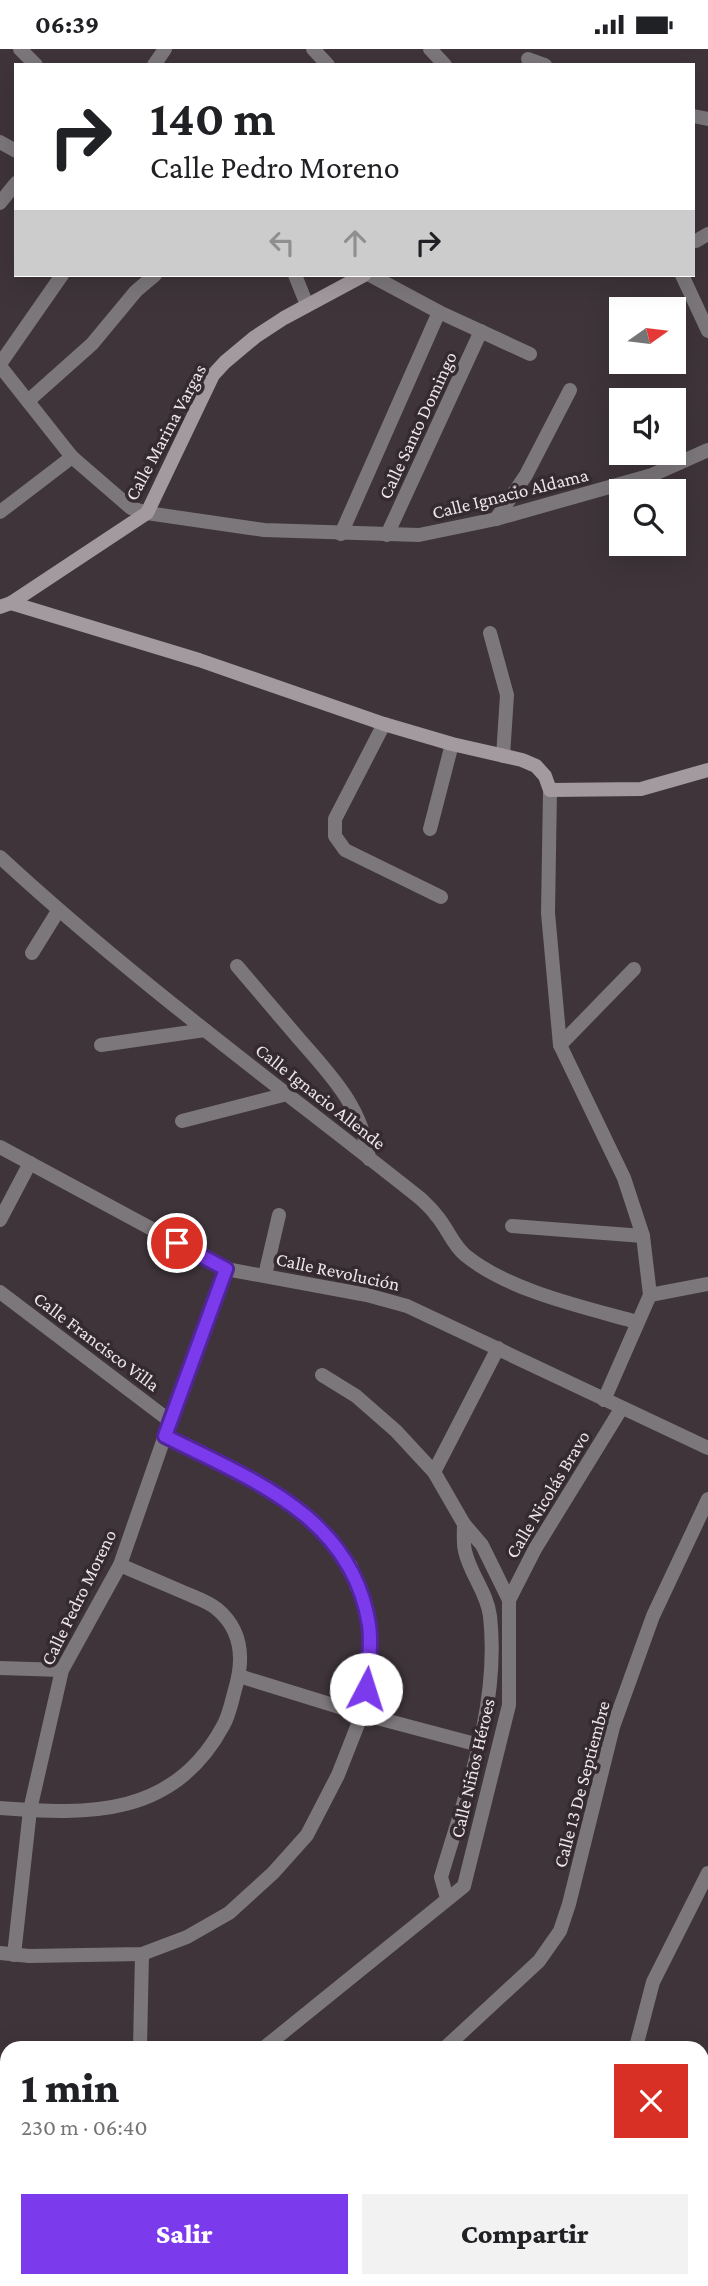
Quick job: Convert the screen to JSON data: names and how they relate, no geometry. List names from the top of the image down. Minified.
{"streets":{"street":["Calle Santo Domingo","Calle Marina Vargas","Calle Ignacio Aldama","Calle Ignacio Allende","Calle Revolución","Calle Francisco Villa","Calle Nicolás Bravo","Calle Pedro Moreno","Calle Niños Héroes","Calle 13 De Septiembre"]},"crossings":[["Calle Santo Domingo","Calle Ignacio Aldama"],["Calle Marina Vargas","Calle Ignacio Aldama"],["Calle Revolución","Calle Nicolás Bravo"],["Calle Revolución","Calle Pedro Moreno"],["Calle Francisco Villa","Calle Pedro Moreno"],["Calle Nicolás Bravo","Calle Niños Héroes"]],"north":"right","page":{"status":"06:39","turn":["140 m","Calle Pedro Moreno"],"heading":["1 min","230 m · 06:40"],"buttons":["Salir","Compartir"]}}
